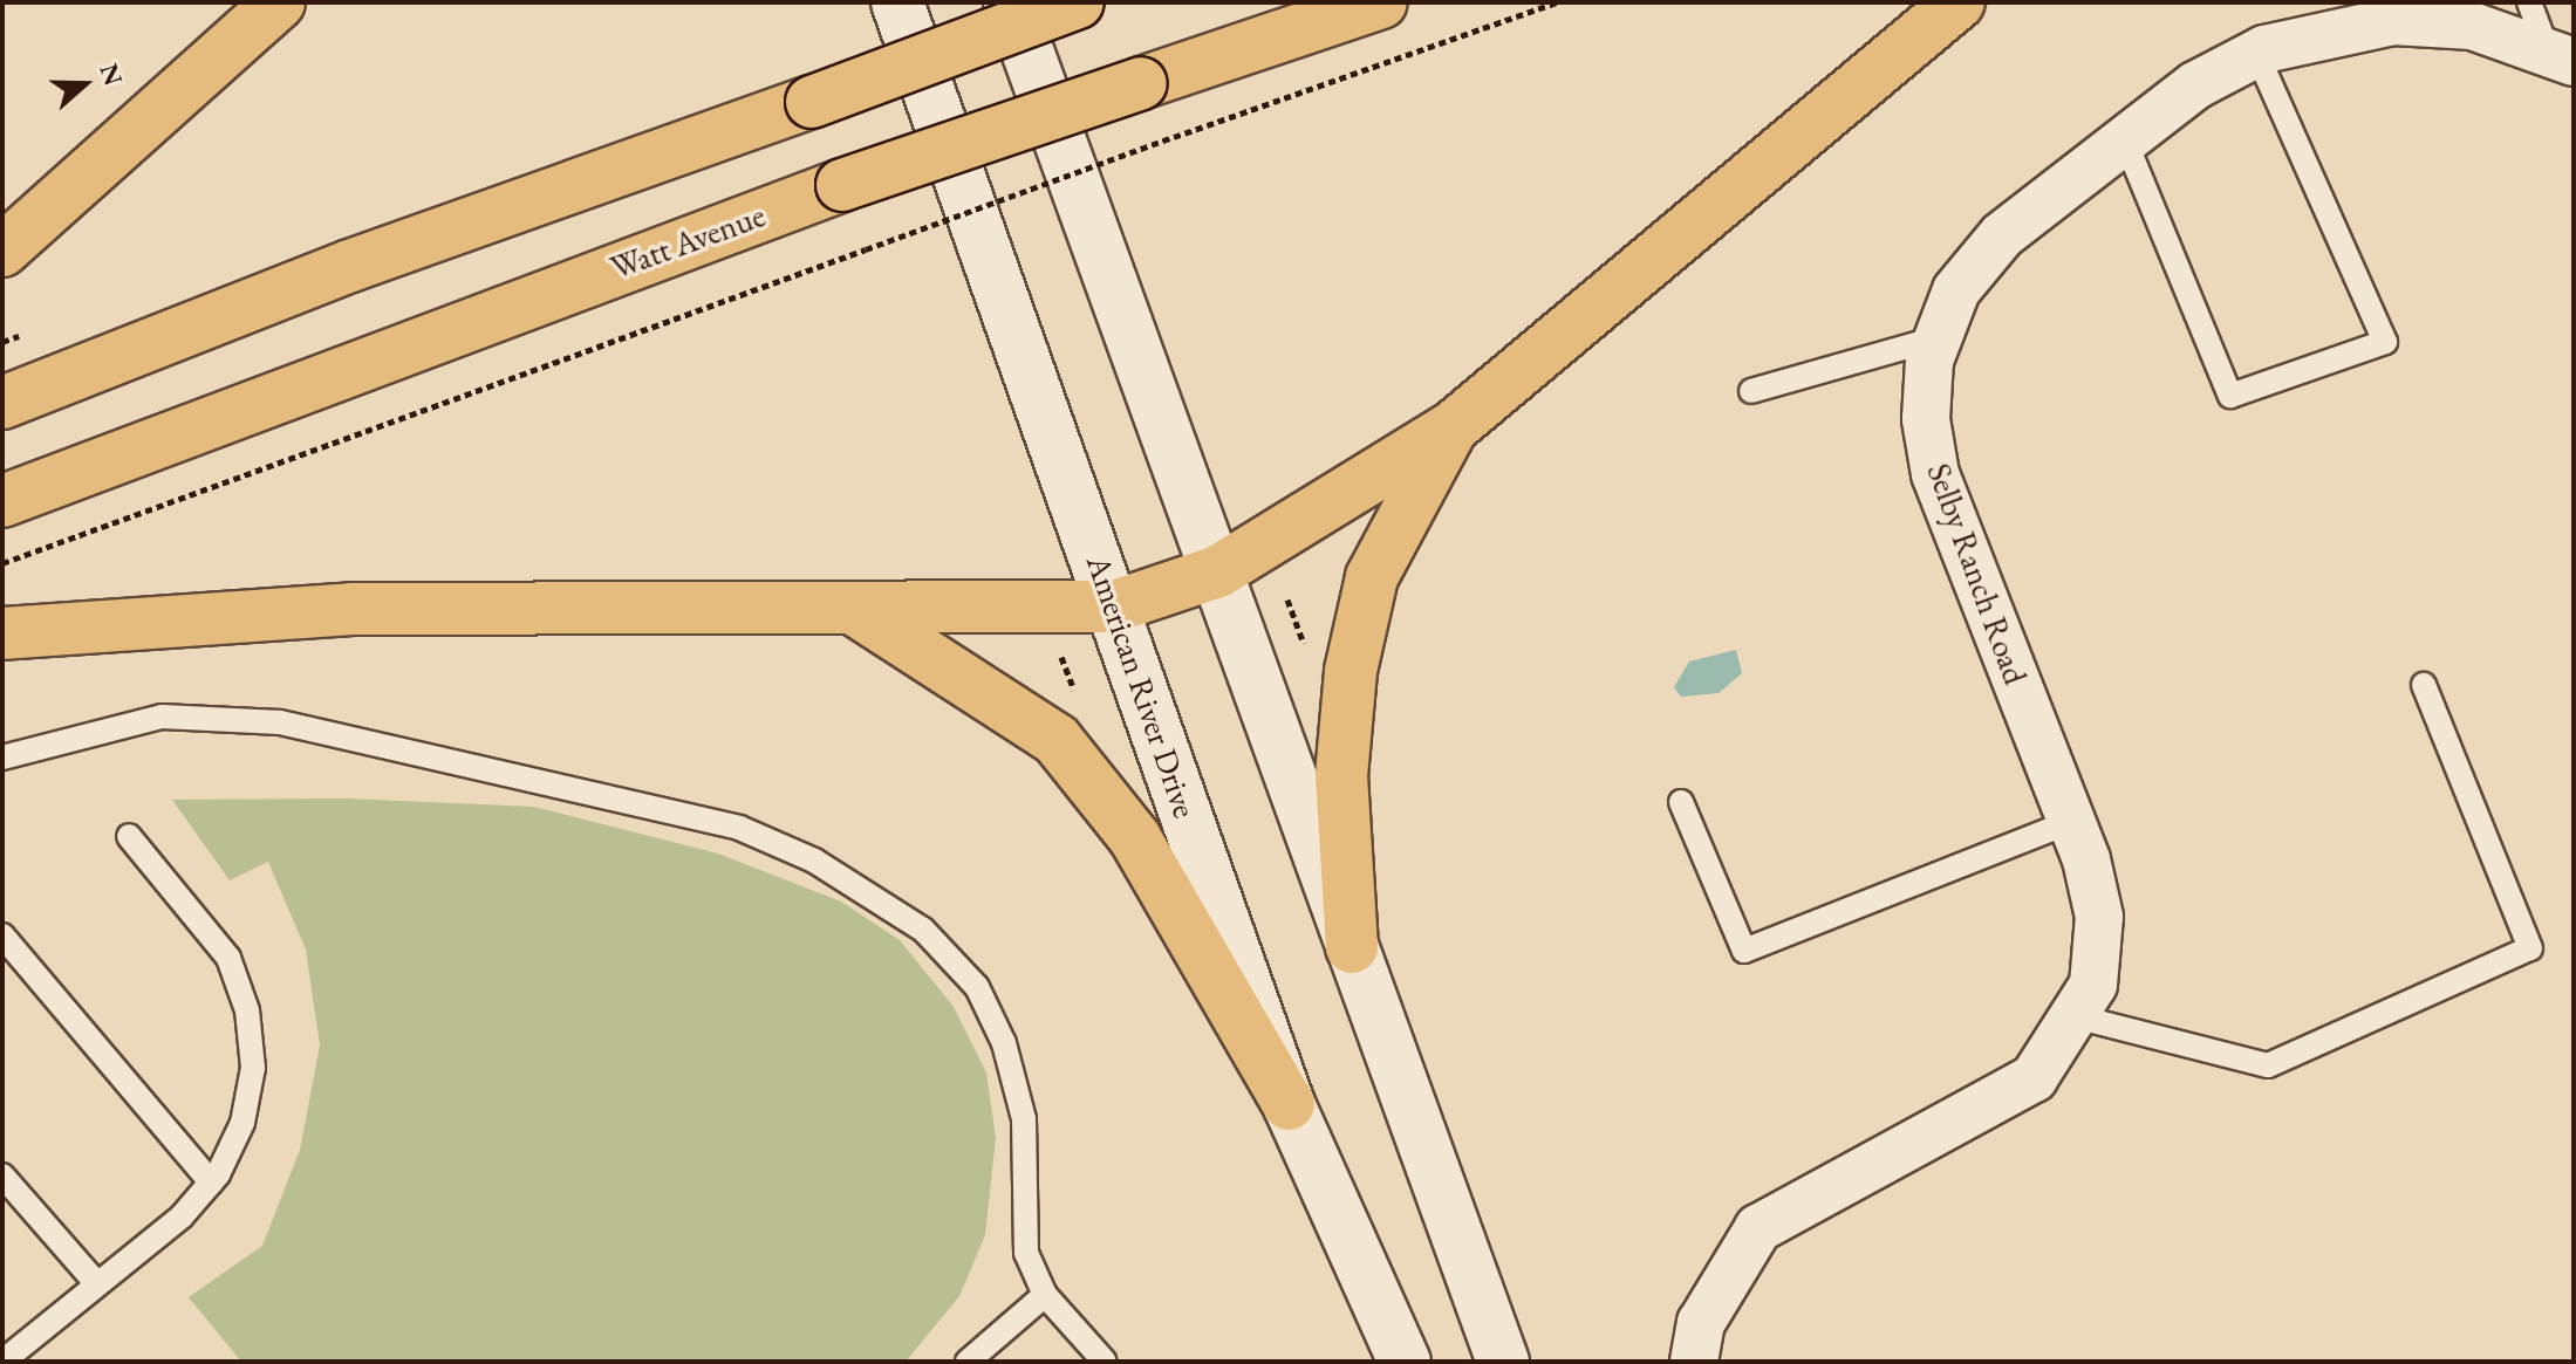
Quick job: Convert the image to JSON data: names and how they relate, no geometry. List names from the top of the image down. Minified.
{"streets":{"main road":["Watt Avenue"],"street":["Selby Ranch Road","American River Drive"]},"north":"right"}
